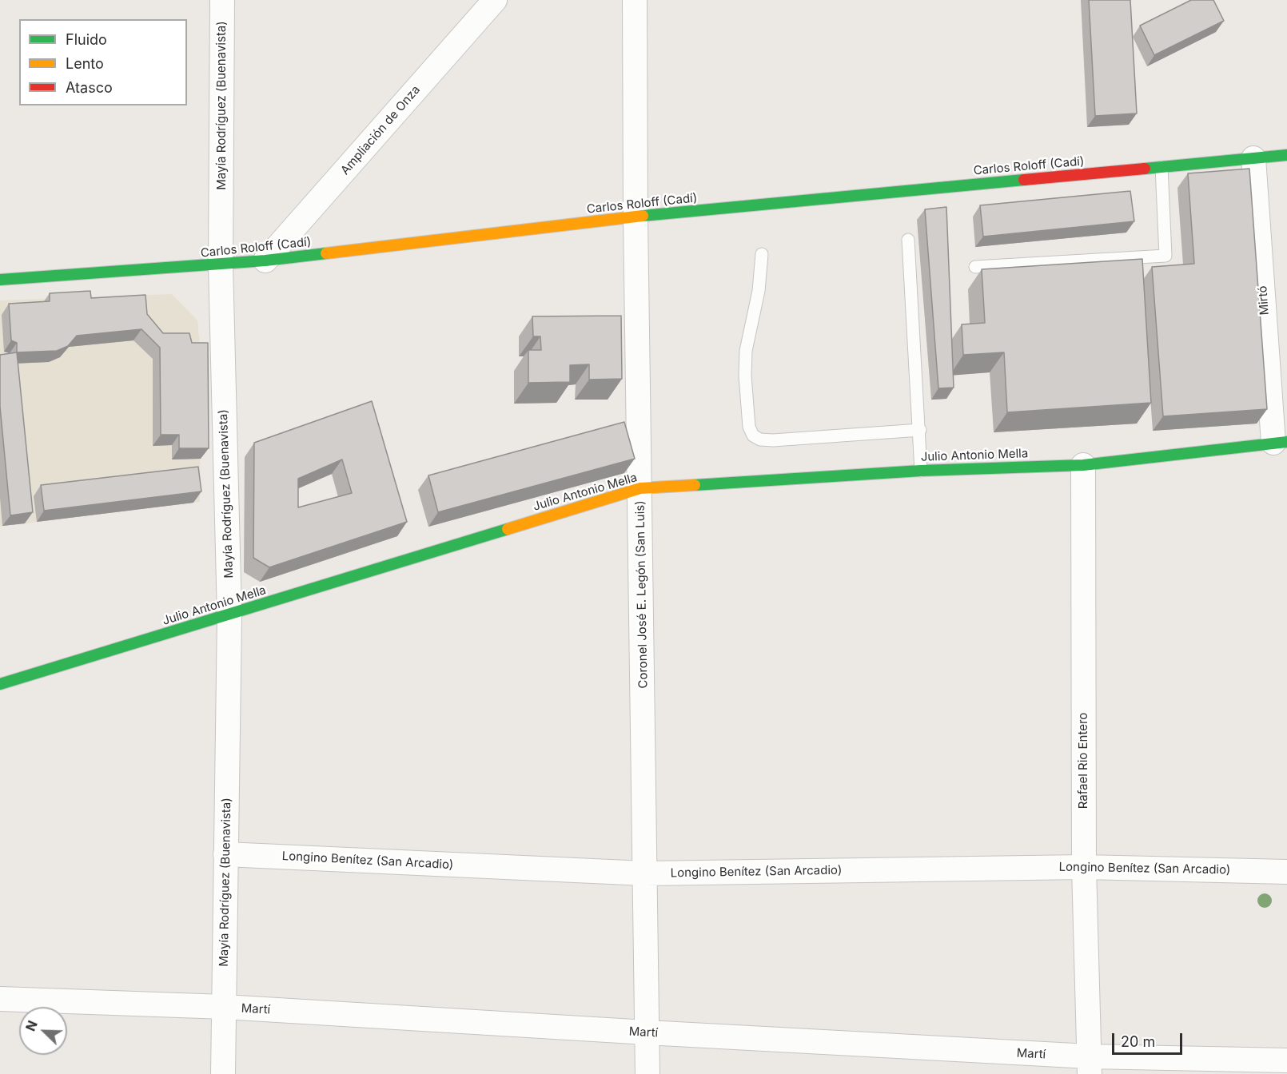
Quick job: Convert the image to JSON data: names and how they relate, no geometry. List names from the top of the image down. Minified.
{"streets":{"street":["Mayía Rodríguez (Buenavista)","Ampliación de Onza","Carlos Roloff (Cadí)","Mirtó","Julio Antonio Mella","Coronel José E. Legón (San Luis)","Rafael Rio Entero","Longino Benítez (San Arcadio)","Martí"]},"crossings":[["Mayía Rodríguez (Buenavista)","Carlos Roloff (Cadí)"],["Mayía Rodríguez (Buenavista)","Julio Antonio Mella"],["Mayía Rodríguez (Buenavista)","Longino Benítez (San Arcadio)"],["Mayía Rodríguez (Buenavista)","Martí"],["Ampliación de Onza","Carlos Roloff (Cadí)"],["Carlos Roloff (Cadí)","Mirtó"],["Carlos Roloff (Cadí)","Coronel José E. Legón (San Luis)"],["Mirtó","Julio Antonio Mella"],["Julio Antonio Mella","Coronel José E. Legón (San Luis)"],["Julio Antonio Mella","Rafael Rio Entero"],["Coronel José E. Legón (San Luis)","Longino Benítez (San Arcadio)"],["Coronel José E. Legón (San Luis)","Martí"],["Rafael Rio Entero","Longino Benítez (San Arcadio)"],["Rafael Rio Entero","Martí"]],"legend":["Fluido","Lento","Atasco"],"scale_bar":"20 m","north":"top left"}
